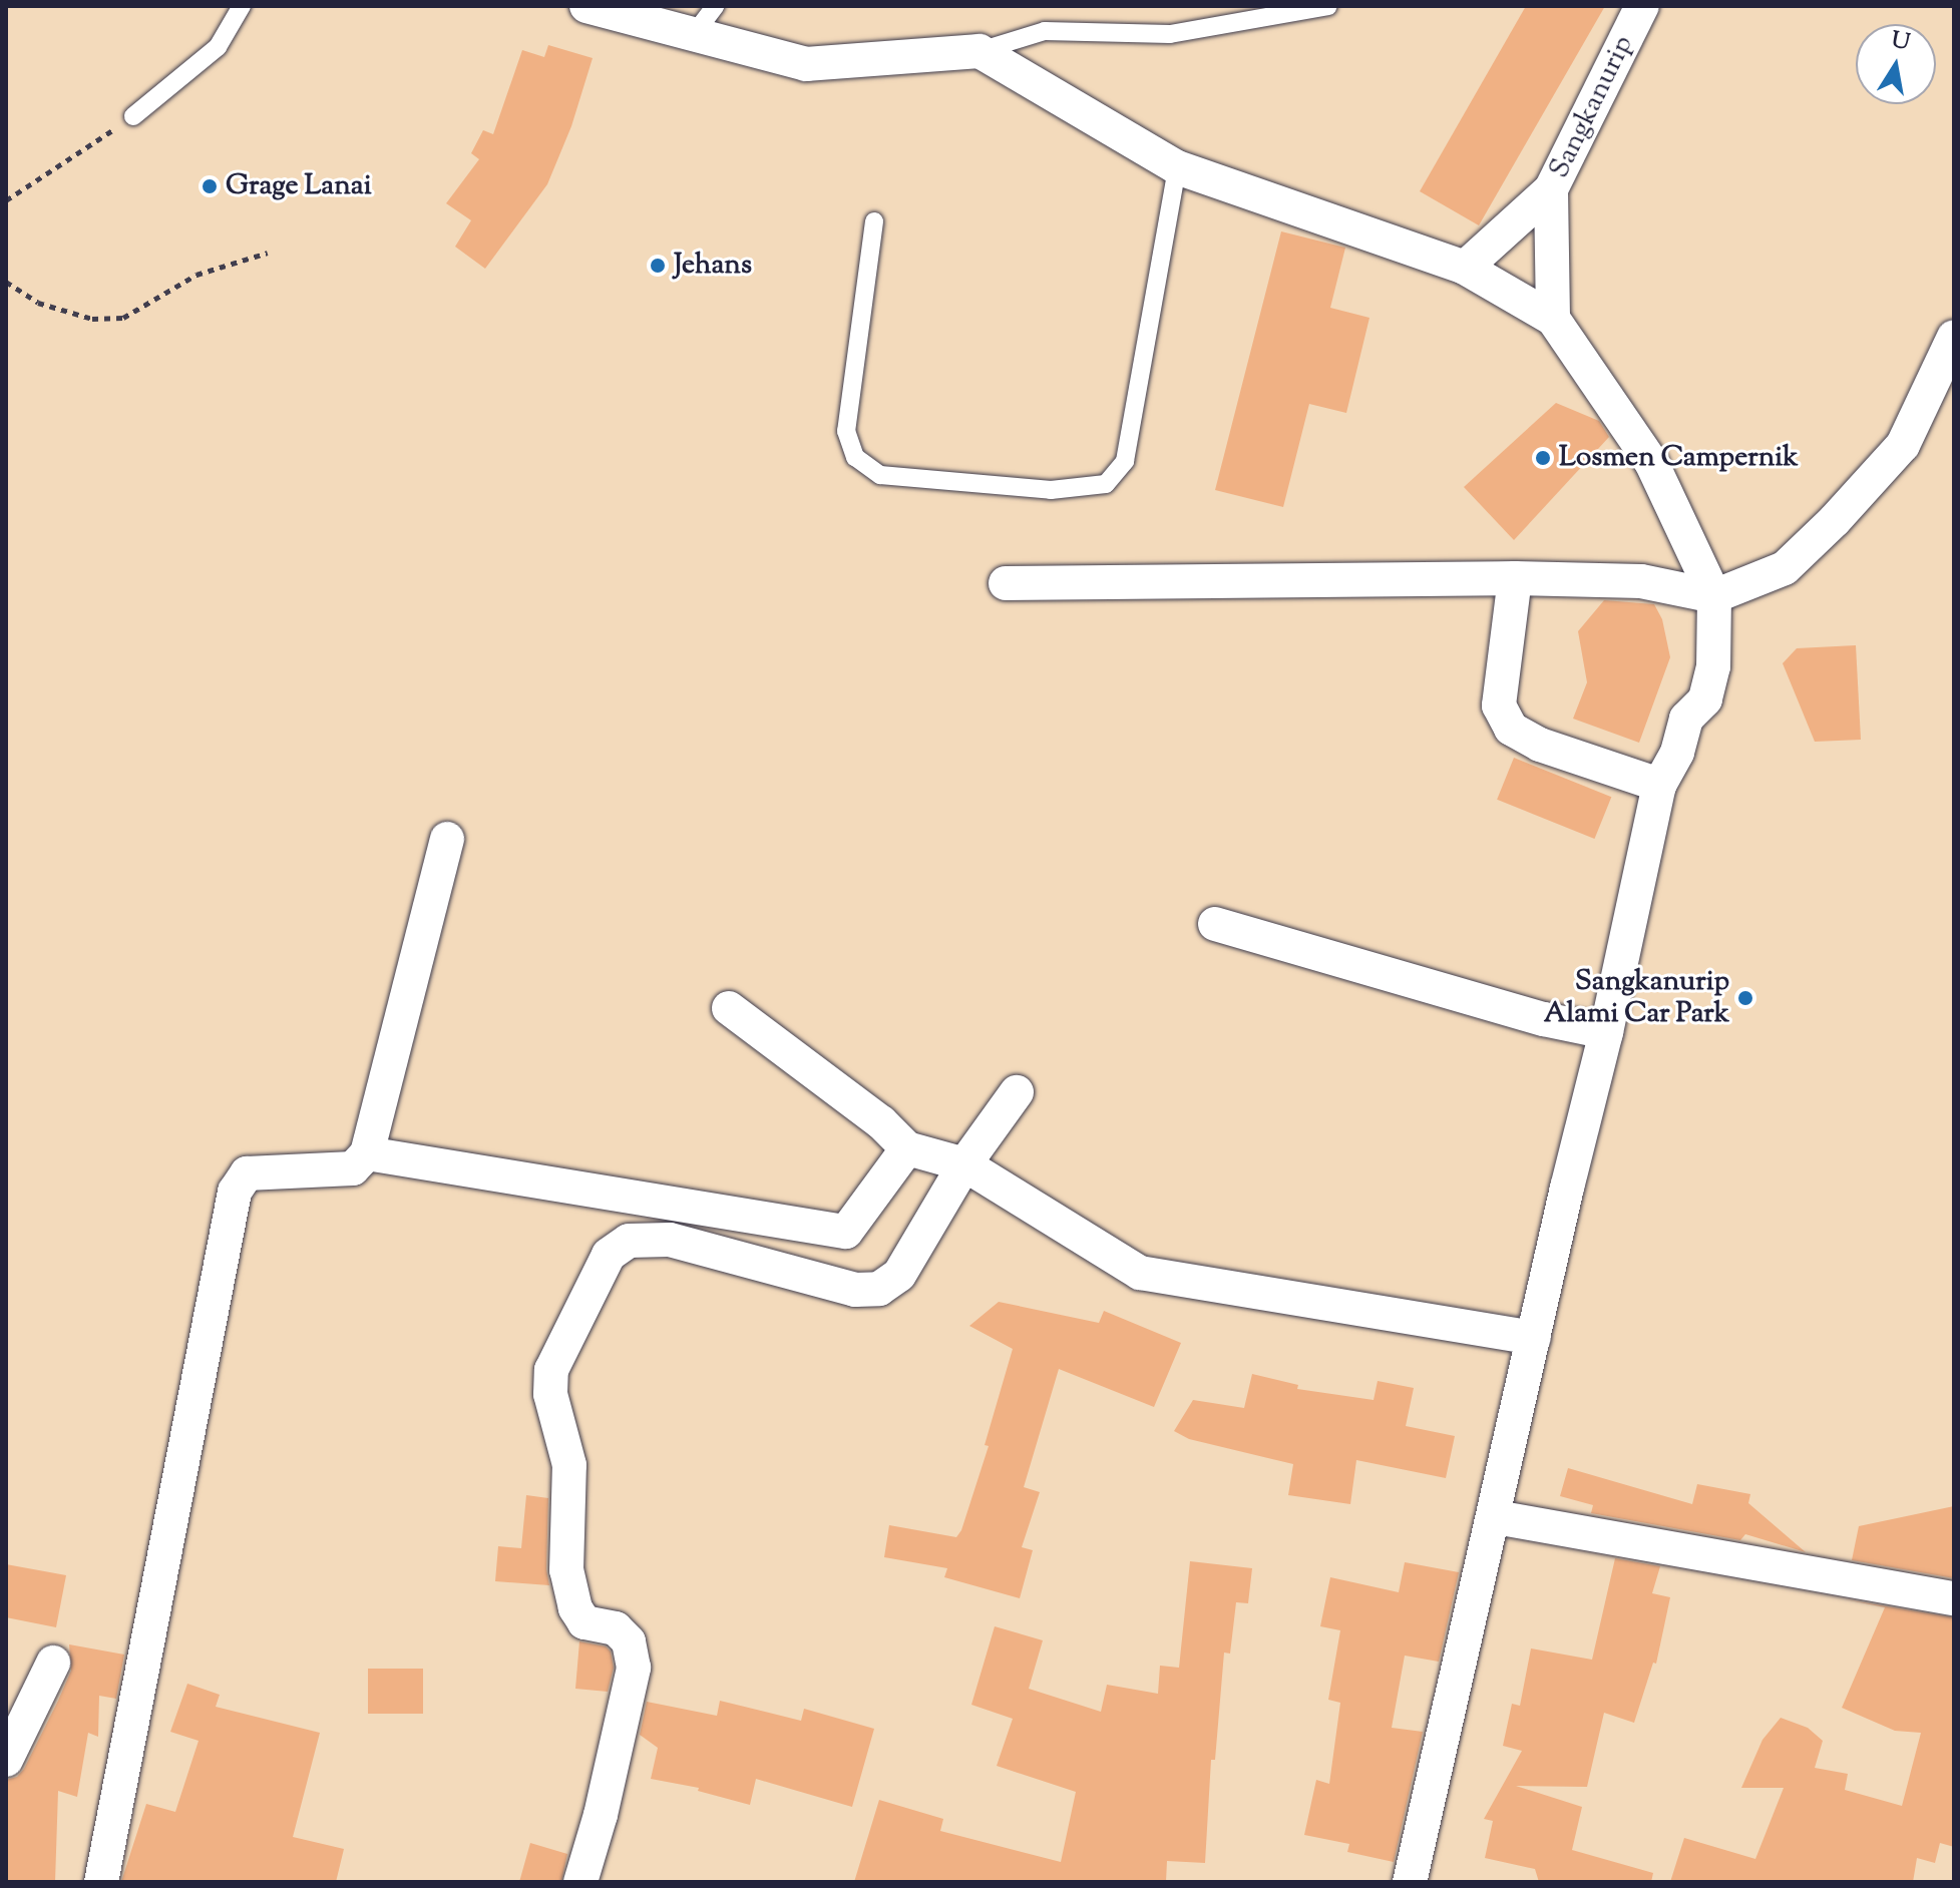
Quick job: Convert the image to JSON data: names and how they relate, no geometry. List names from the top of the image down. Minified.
{"streets":{"street":["Sangkanurip"]},"places":["Grage Lanai","Jehans","Losmen Campernik","Sangkanurip Alami Car Park"],"north":"top"}
